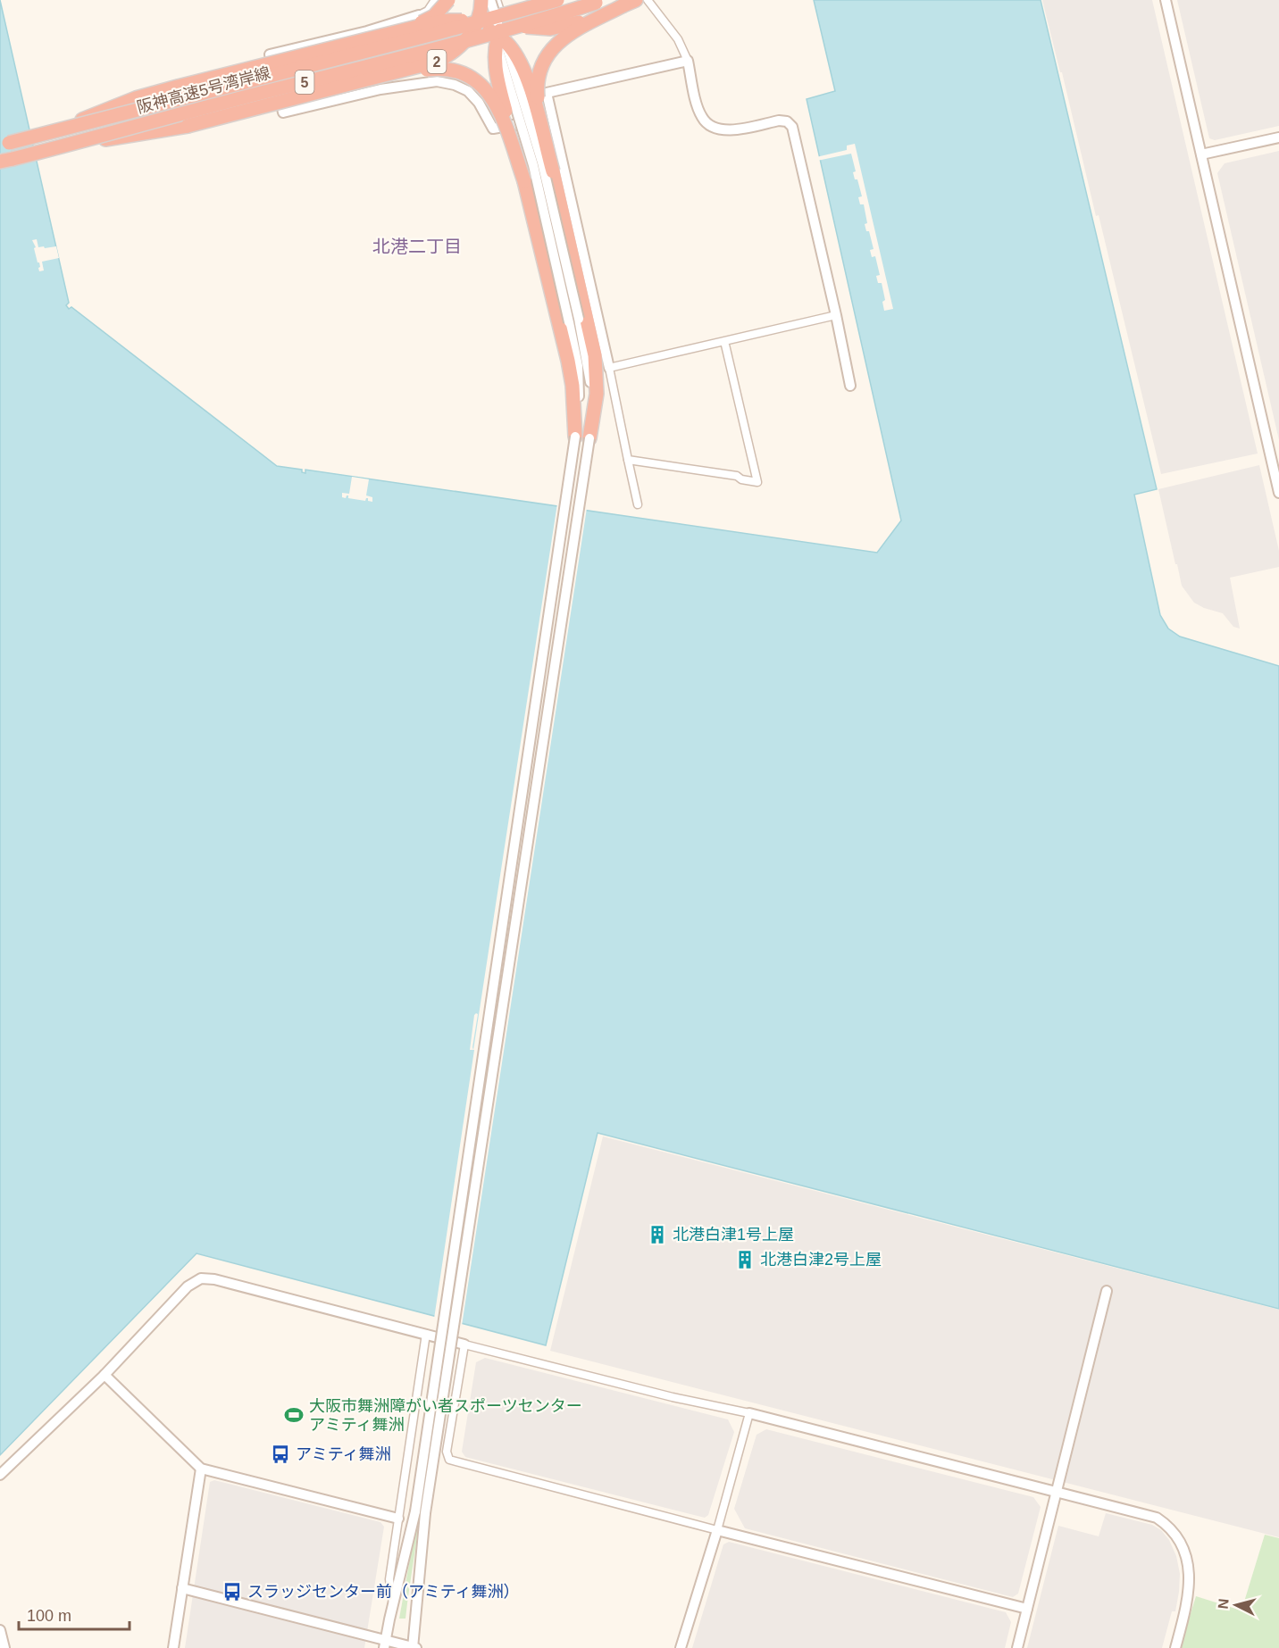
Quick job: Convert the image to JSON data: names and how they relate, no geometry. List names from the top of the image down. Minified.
{"streets":{"highway":["2","5","阪神高速5号湾岸線"]},"crossings":[["2","5"],["5","阪神高速5号湾岸線"]],"districts":["北港二丁目"],"places":{"building":["北港白津1号上屋","北港白津2号上屋"],"sports":["大阪市舞洲障がい者スポーツセンター アミティ舞洲"],"bus stop":["アミティ舞洲","スラッジセンター前（アミティ舞洲）"]},"scale_bar":"100 m","north":"left"}
